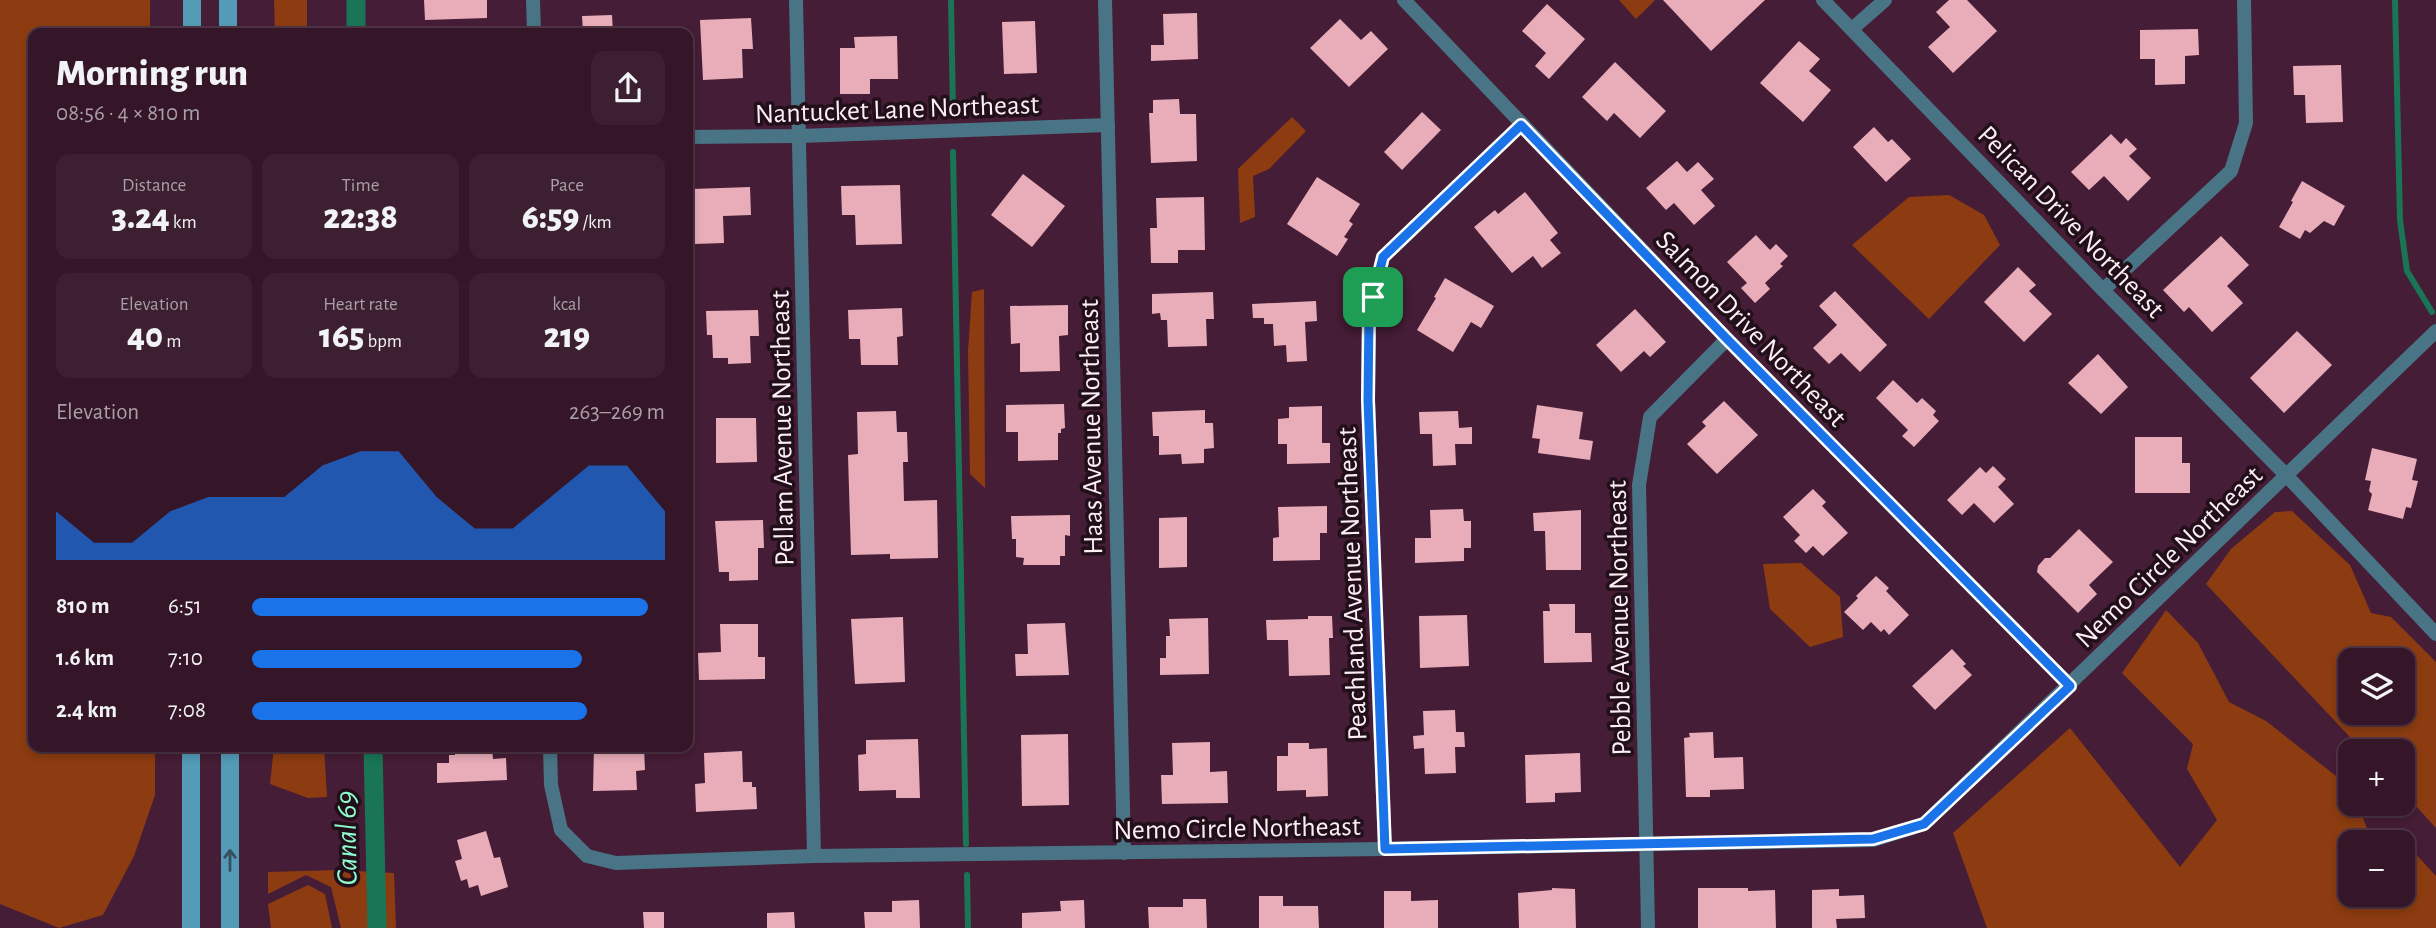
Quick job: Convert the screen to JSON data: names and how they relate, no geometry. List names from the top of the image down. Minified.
{"streets":{"street":["Nantucket Lane Northeast","Pelican Drive Northeast","Salmon Drive Northeast","Haas Avenue Northeast","Pellam Avenue Northeast","Nemo Circle Northeast","Peachland Avenue Northeast","Pebble Avenue Northeast"]},"crossings":[["Nantucket Lane Northeast","Haas Avenue Northeast"],["Nantucket Lane Northeast","Pellam Avenue Northeast"],["Pelican Drive Northeast","Nemo Circle Northeast"],["Salmon Drive Northeast","Nemo Circle Northeast"],["Salmon Drive Northeast","Peachland Avenue Northeast"],["Salmon Drive Northeast","Pebble Avenue Northeast"],["Haas Avenue Northeast","Nemo Circle Northeast"],["Pellam Avenue Northeast","Nemo Circle Northeast"],["Nemo Circle Northeast","Peachland Avenue Northeast"],["Nemo Circle Northeast","Pebble Avenue Northeast"]],"water":["Canal 69"],"page":{"heading":["Morning run","08:56 · 4 × 810 m"],"stats":[["Distance","3.24 km"],["Time","22:38"],["Pace","6:59 /km"],["Elevation","40 m"],["Heart rate","165 bpm"],["kcal","219"]],"chart":["Elevation","263–269 m"],"list":[{"name":"810 m","note":"6:51"},{"name":"1.6 km","note":"7:10"},{"name":"2.4 km","note":"7:08"}],"map_buttons":["+","−"]}}
